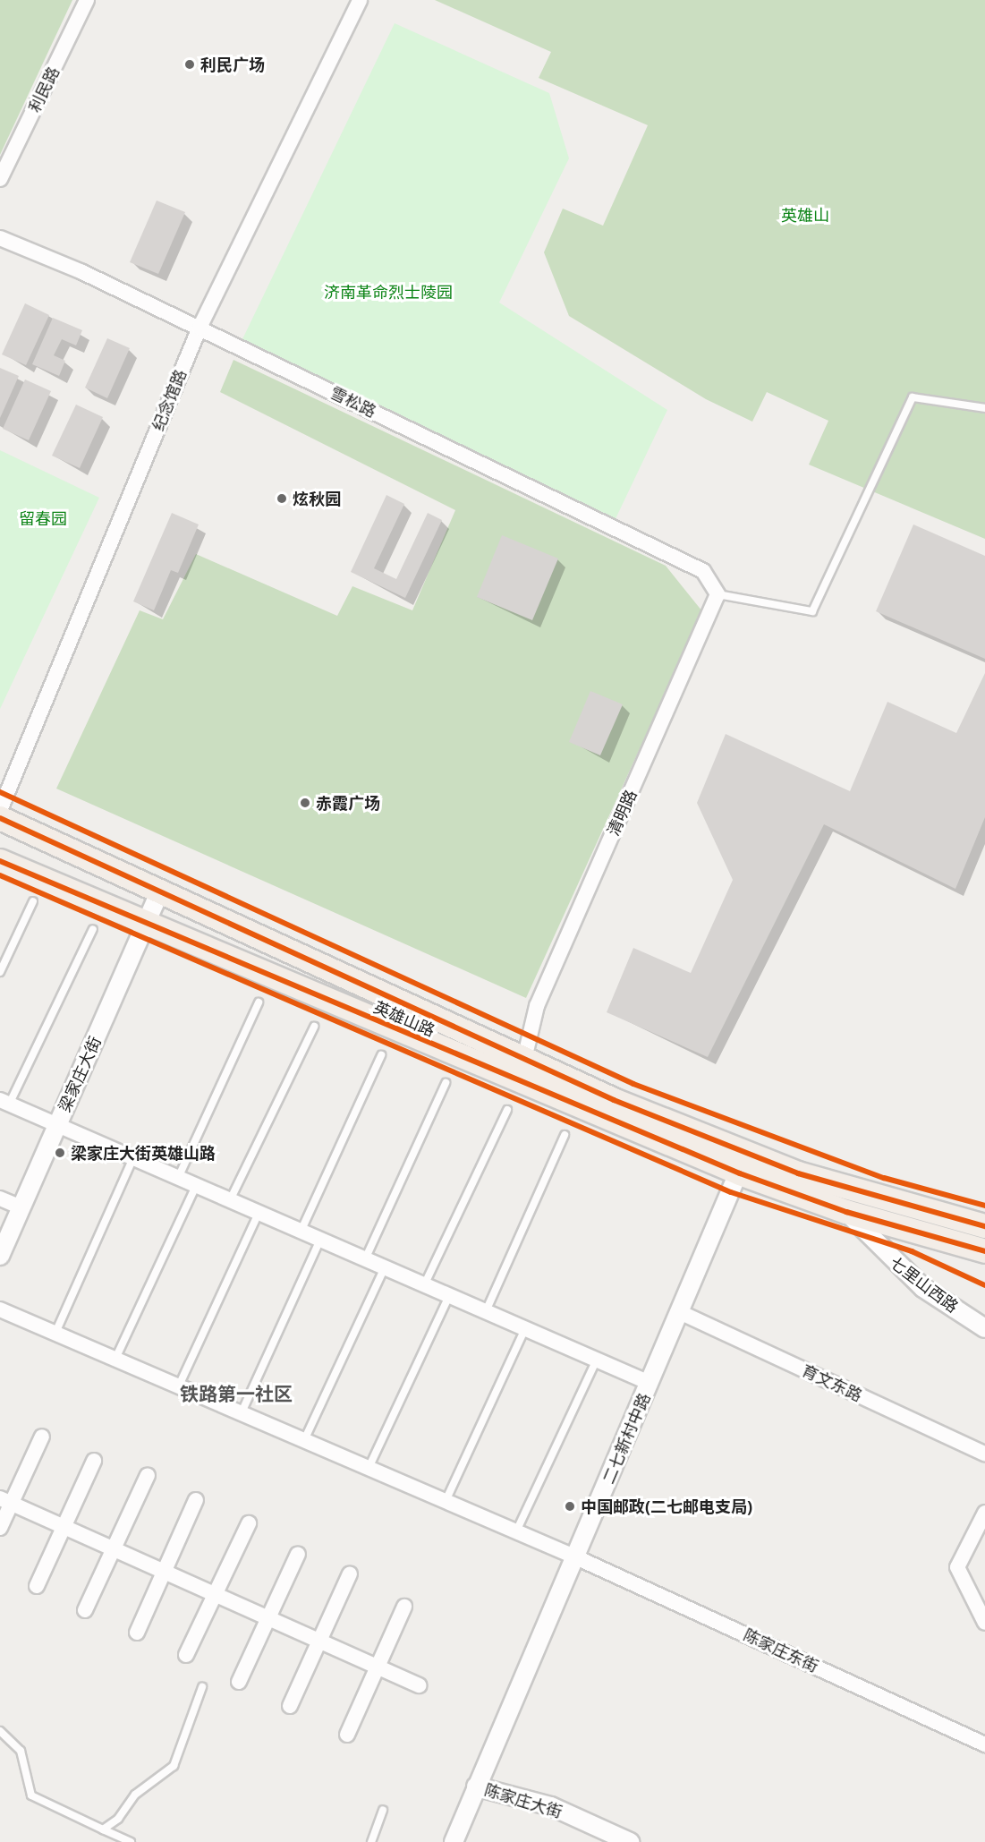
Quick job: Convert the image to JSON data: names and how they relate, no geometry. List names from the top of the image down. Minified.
{"streets":{"main road":["英雄山路"],"street":["利民路","纪念馆路","雪松路","清明路","梁家庄大街","七里山西路","育文东路","二七新村中路","陈家庄东街","陈家庄大街"]},"crossings":[["纪念馆路","雪松路"],["雪松路","清明路"],["清明路","英雄山路"],["英雄山路","梁家庄大街"],["英雄山路","七里山西路"],["英雄山路","二七新村中路"],["育文东路","二七新村中路"],["二七新村中路","陈家庄东街"],["二七新村中路","陈家庄大街"]],"districts":["铁路第一社区"],"parks":["英雄山","济南革命烈士陵园","留春园"],"places":["利民广场","炫秋园","赤霞广场","梁家庄大街英雄山路","中国邮政(二七邮电支局)"]}
